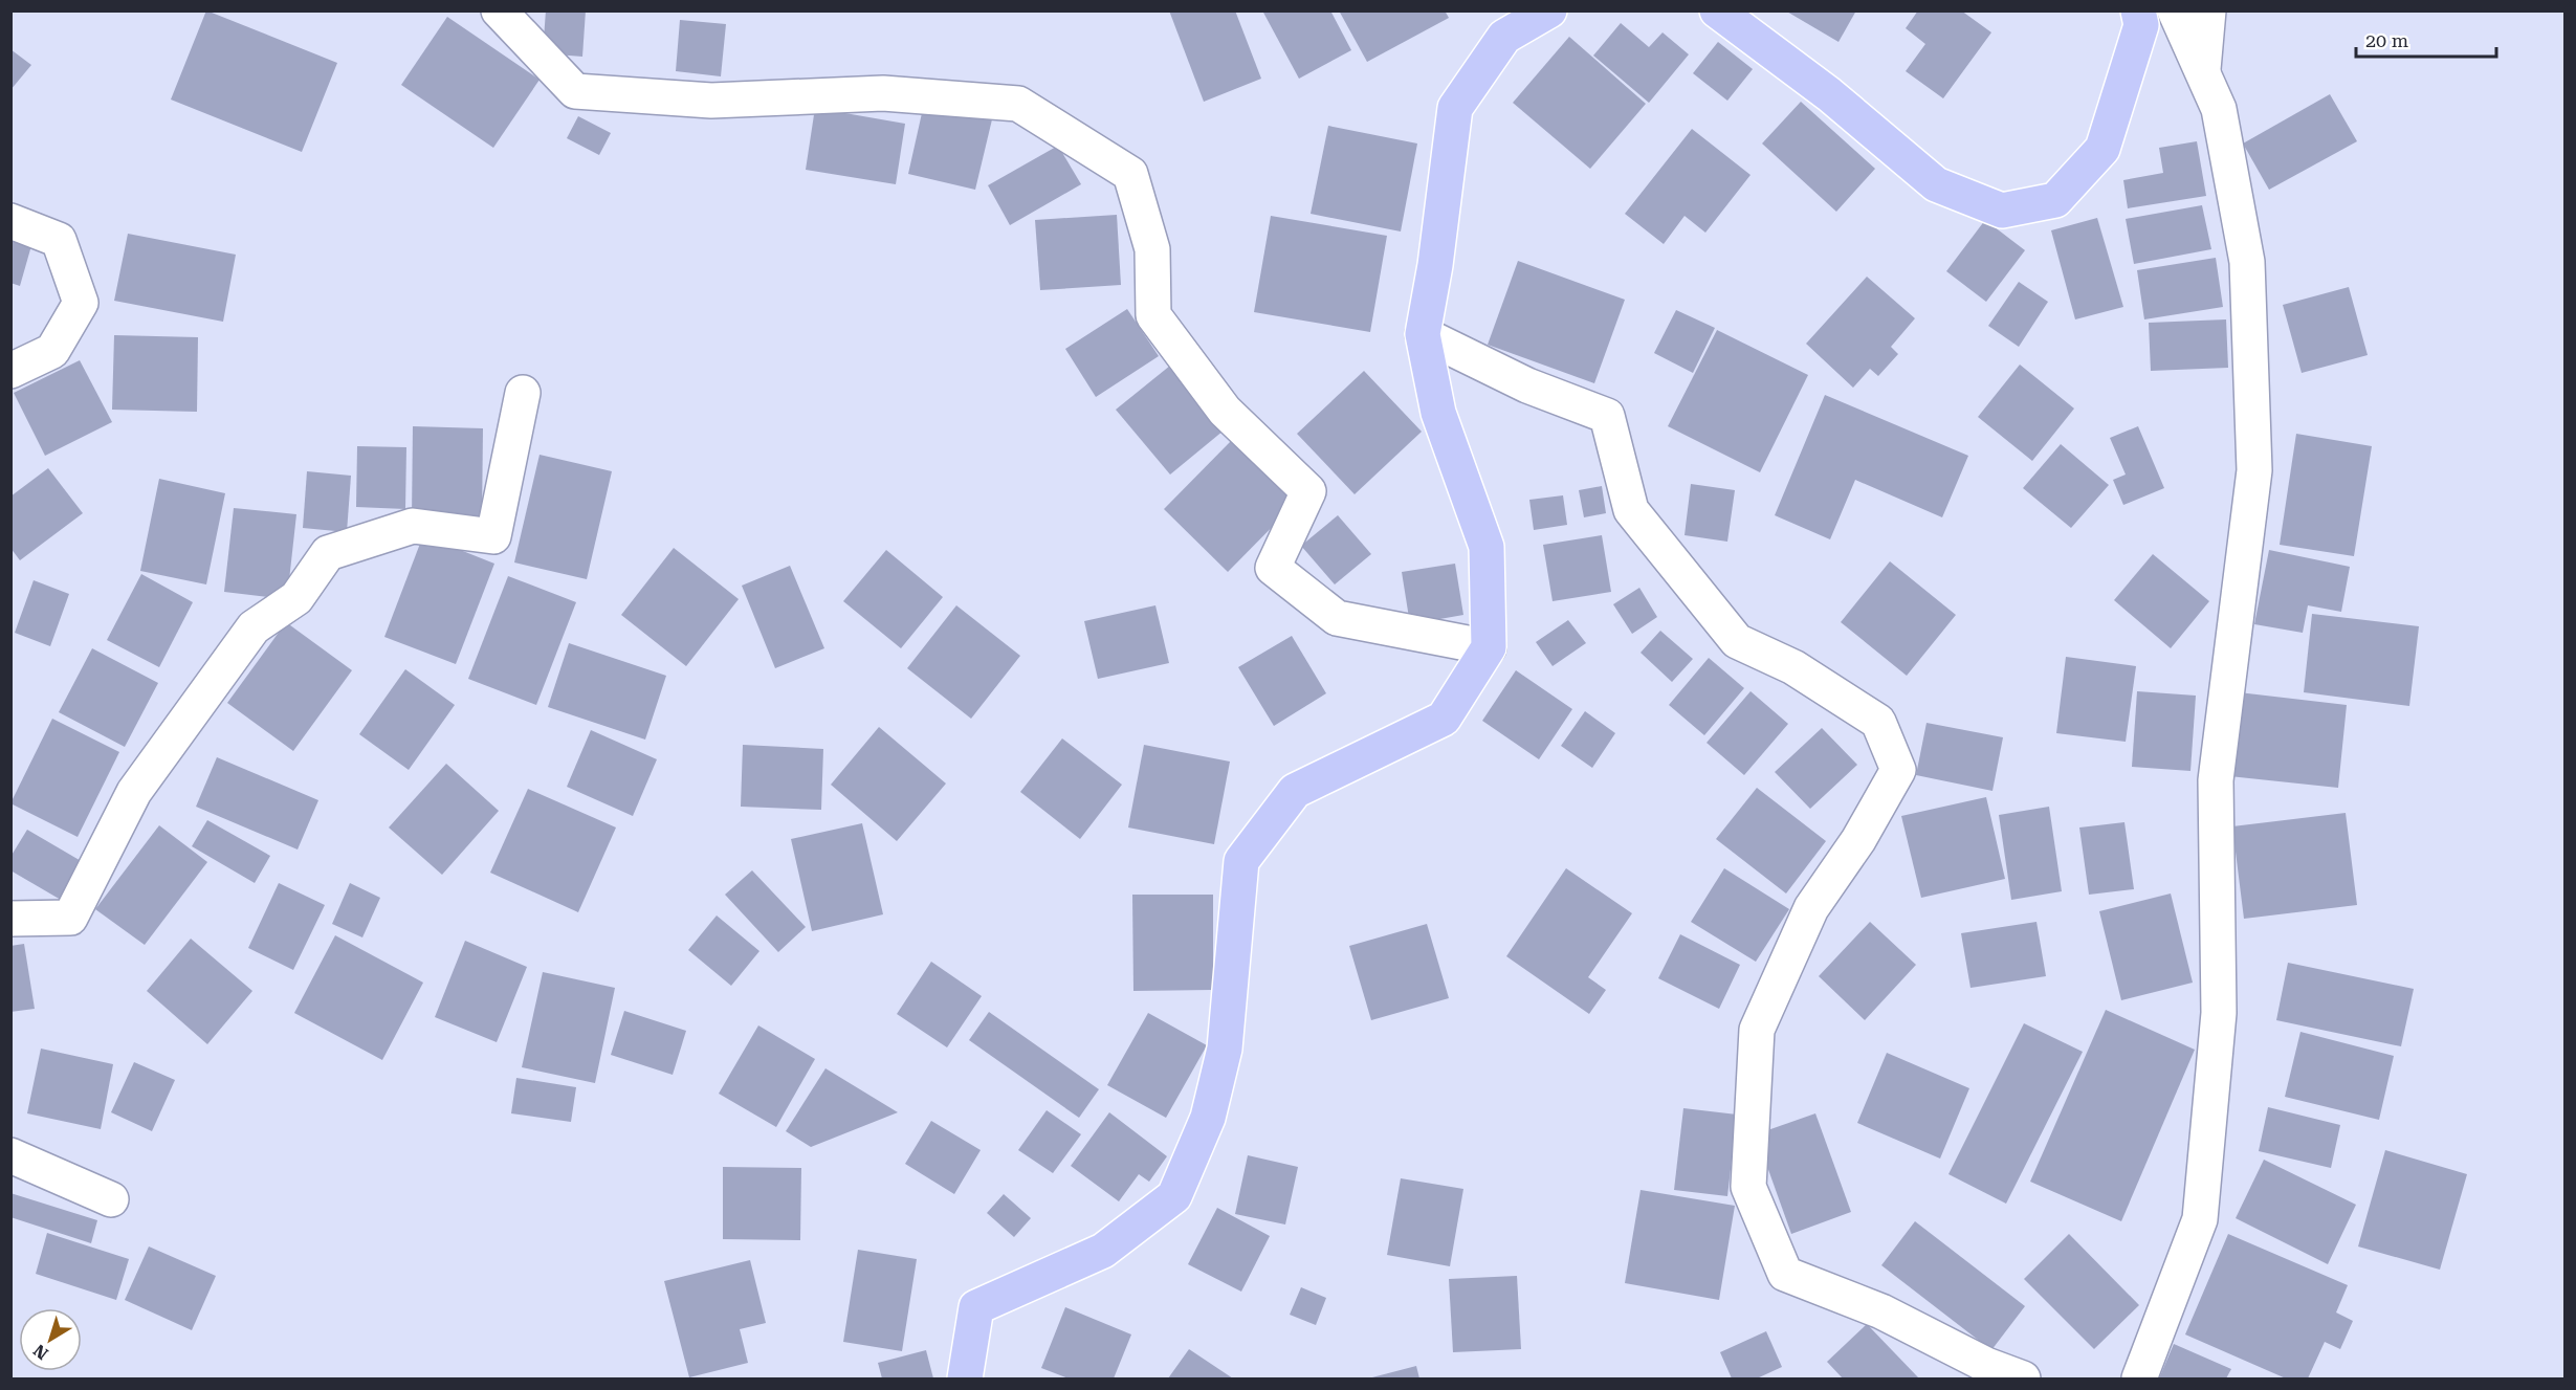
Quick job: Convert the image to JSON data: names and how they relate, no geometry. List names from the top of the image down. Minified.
{"scale_bar":"20 m","north":"bottom left"}
